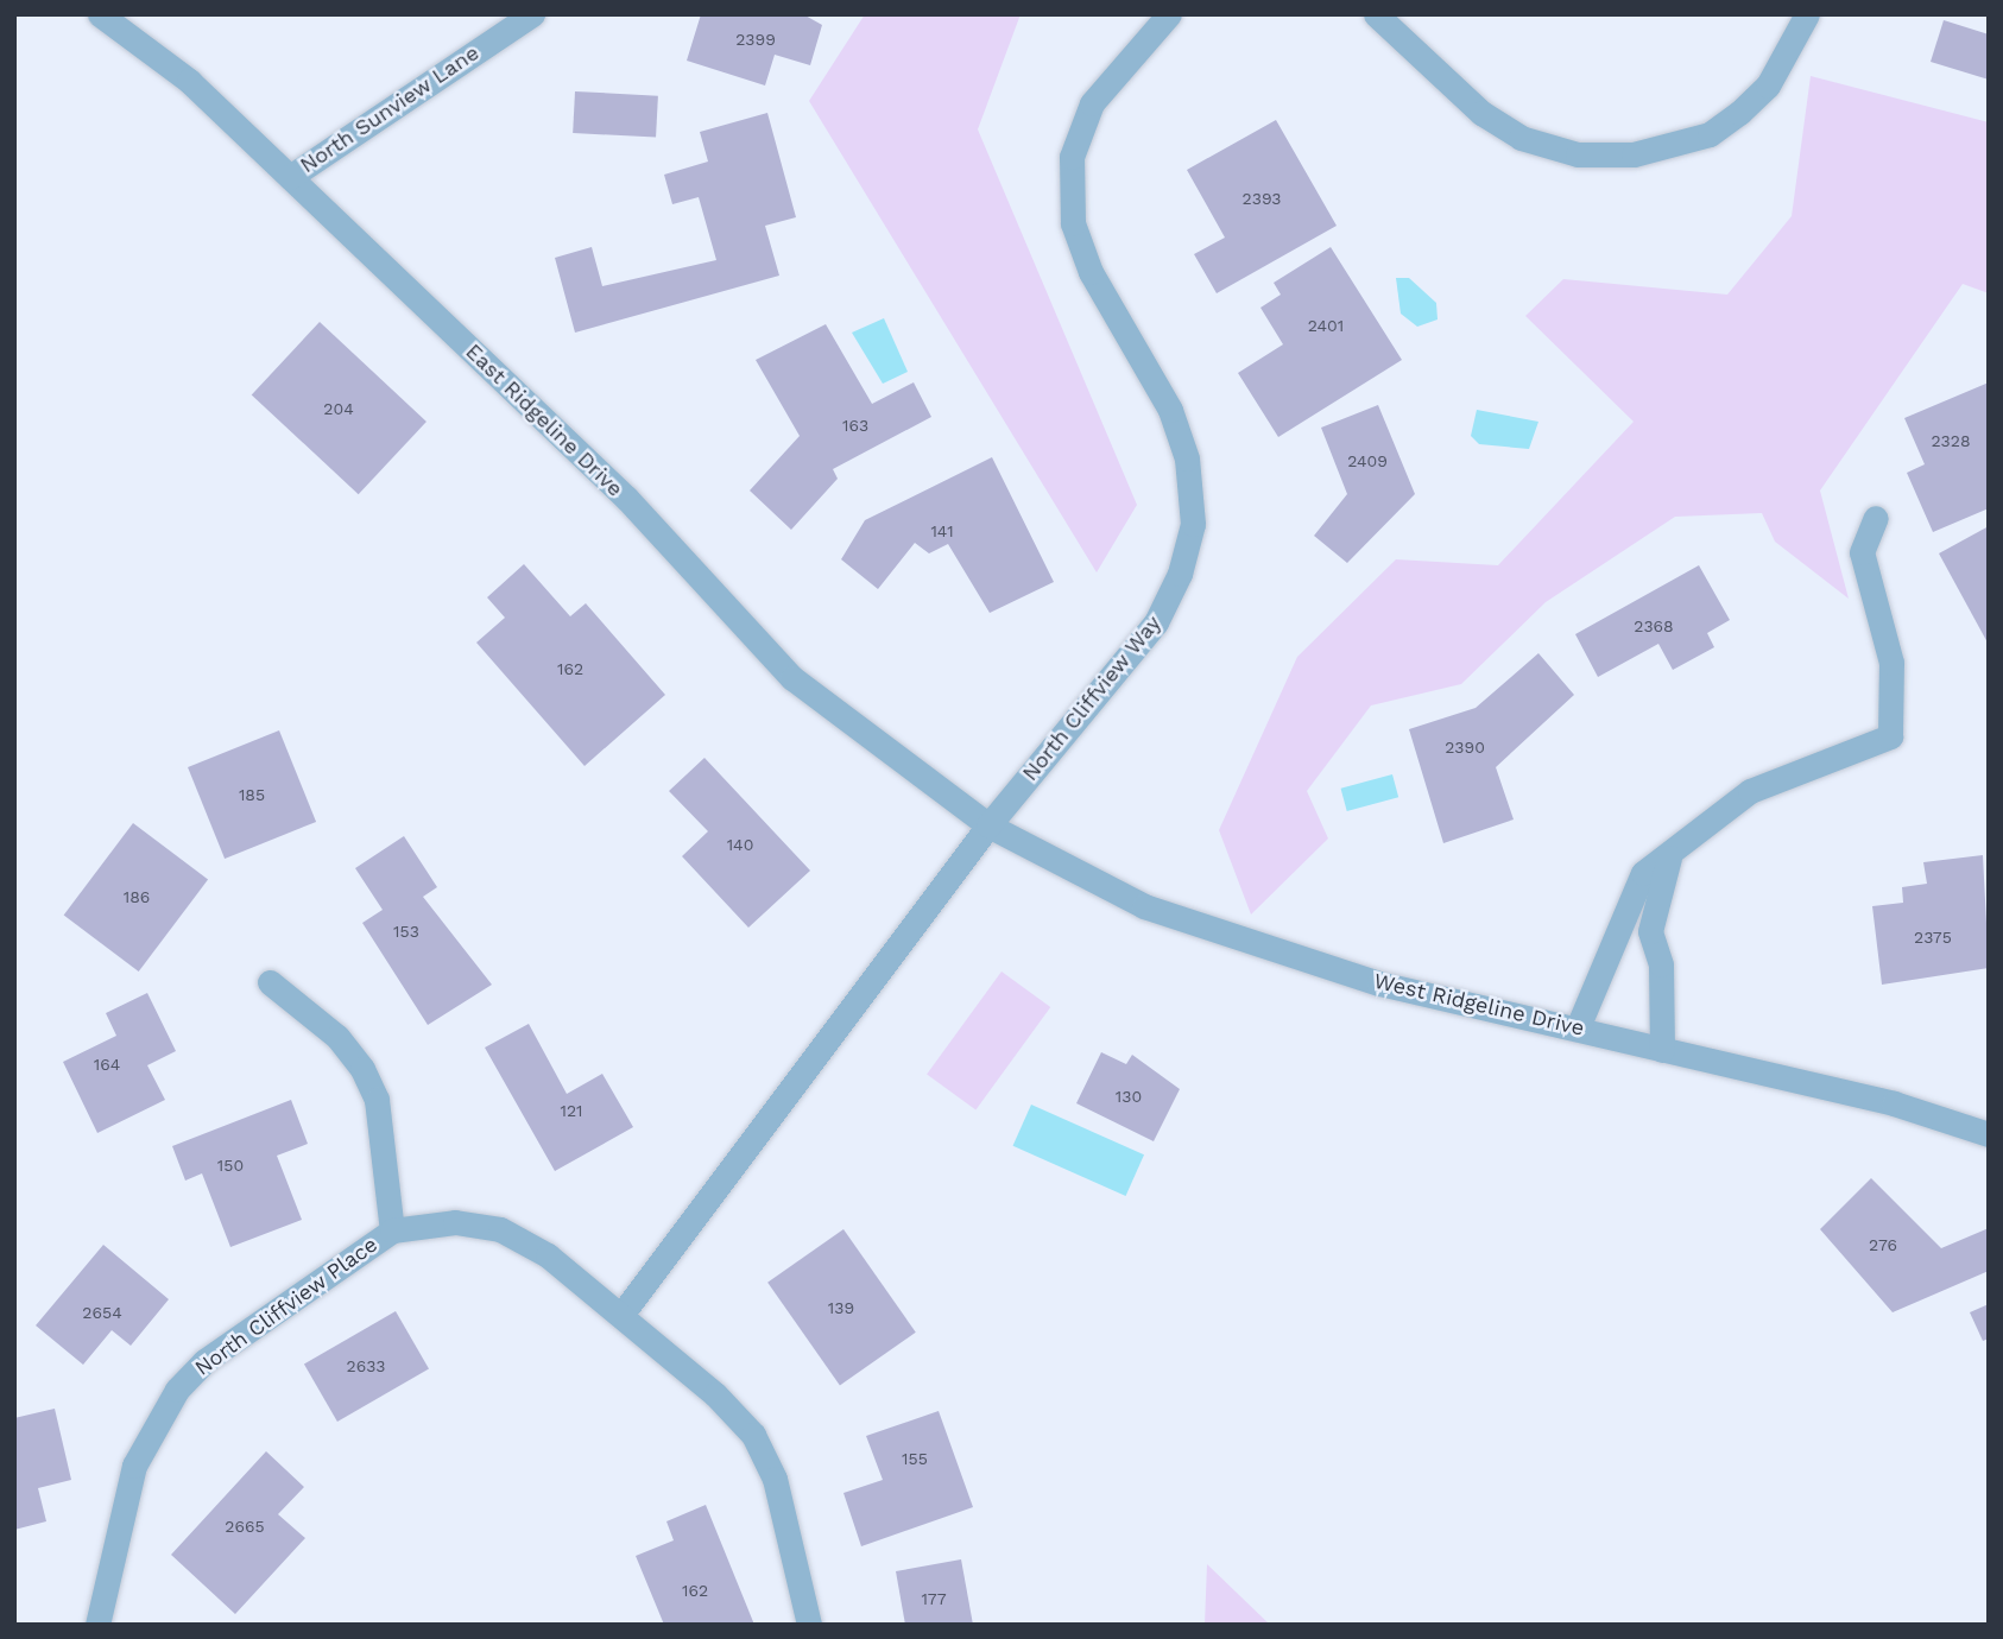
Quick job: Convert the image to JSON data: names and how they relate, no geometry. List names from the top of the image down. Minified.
{"streets":{"street":["North Sunview Lane","East Ridgeline Drive","North Cliffview Way","West Ridgeline Drive","North Cliffview Place"]},"crossings":[["North Sunview Lane","East Ridgeline Drive"],["East Ridgeline Drive","North Cliffview Way"],["East Ridgeline Drive","West Ridgeline Drive"],["North Cliffview Way","West Ridgeline Drive"],["North Cliffview Way","North Cliffview Place"]],"house_numbers":["2399","2393","2401","204","163","2328","2409","141","2368","162","2390","185","140","186","153","2375","164","130","121","150","276","139","2654","2633","155","2665","162","177"]}
